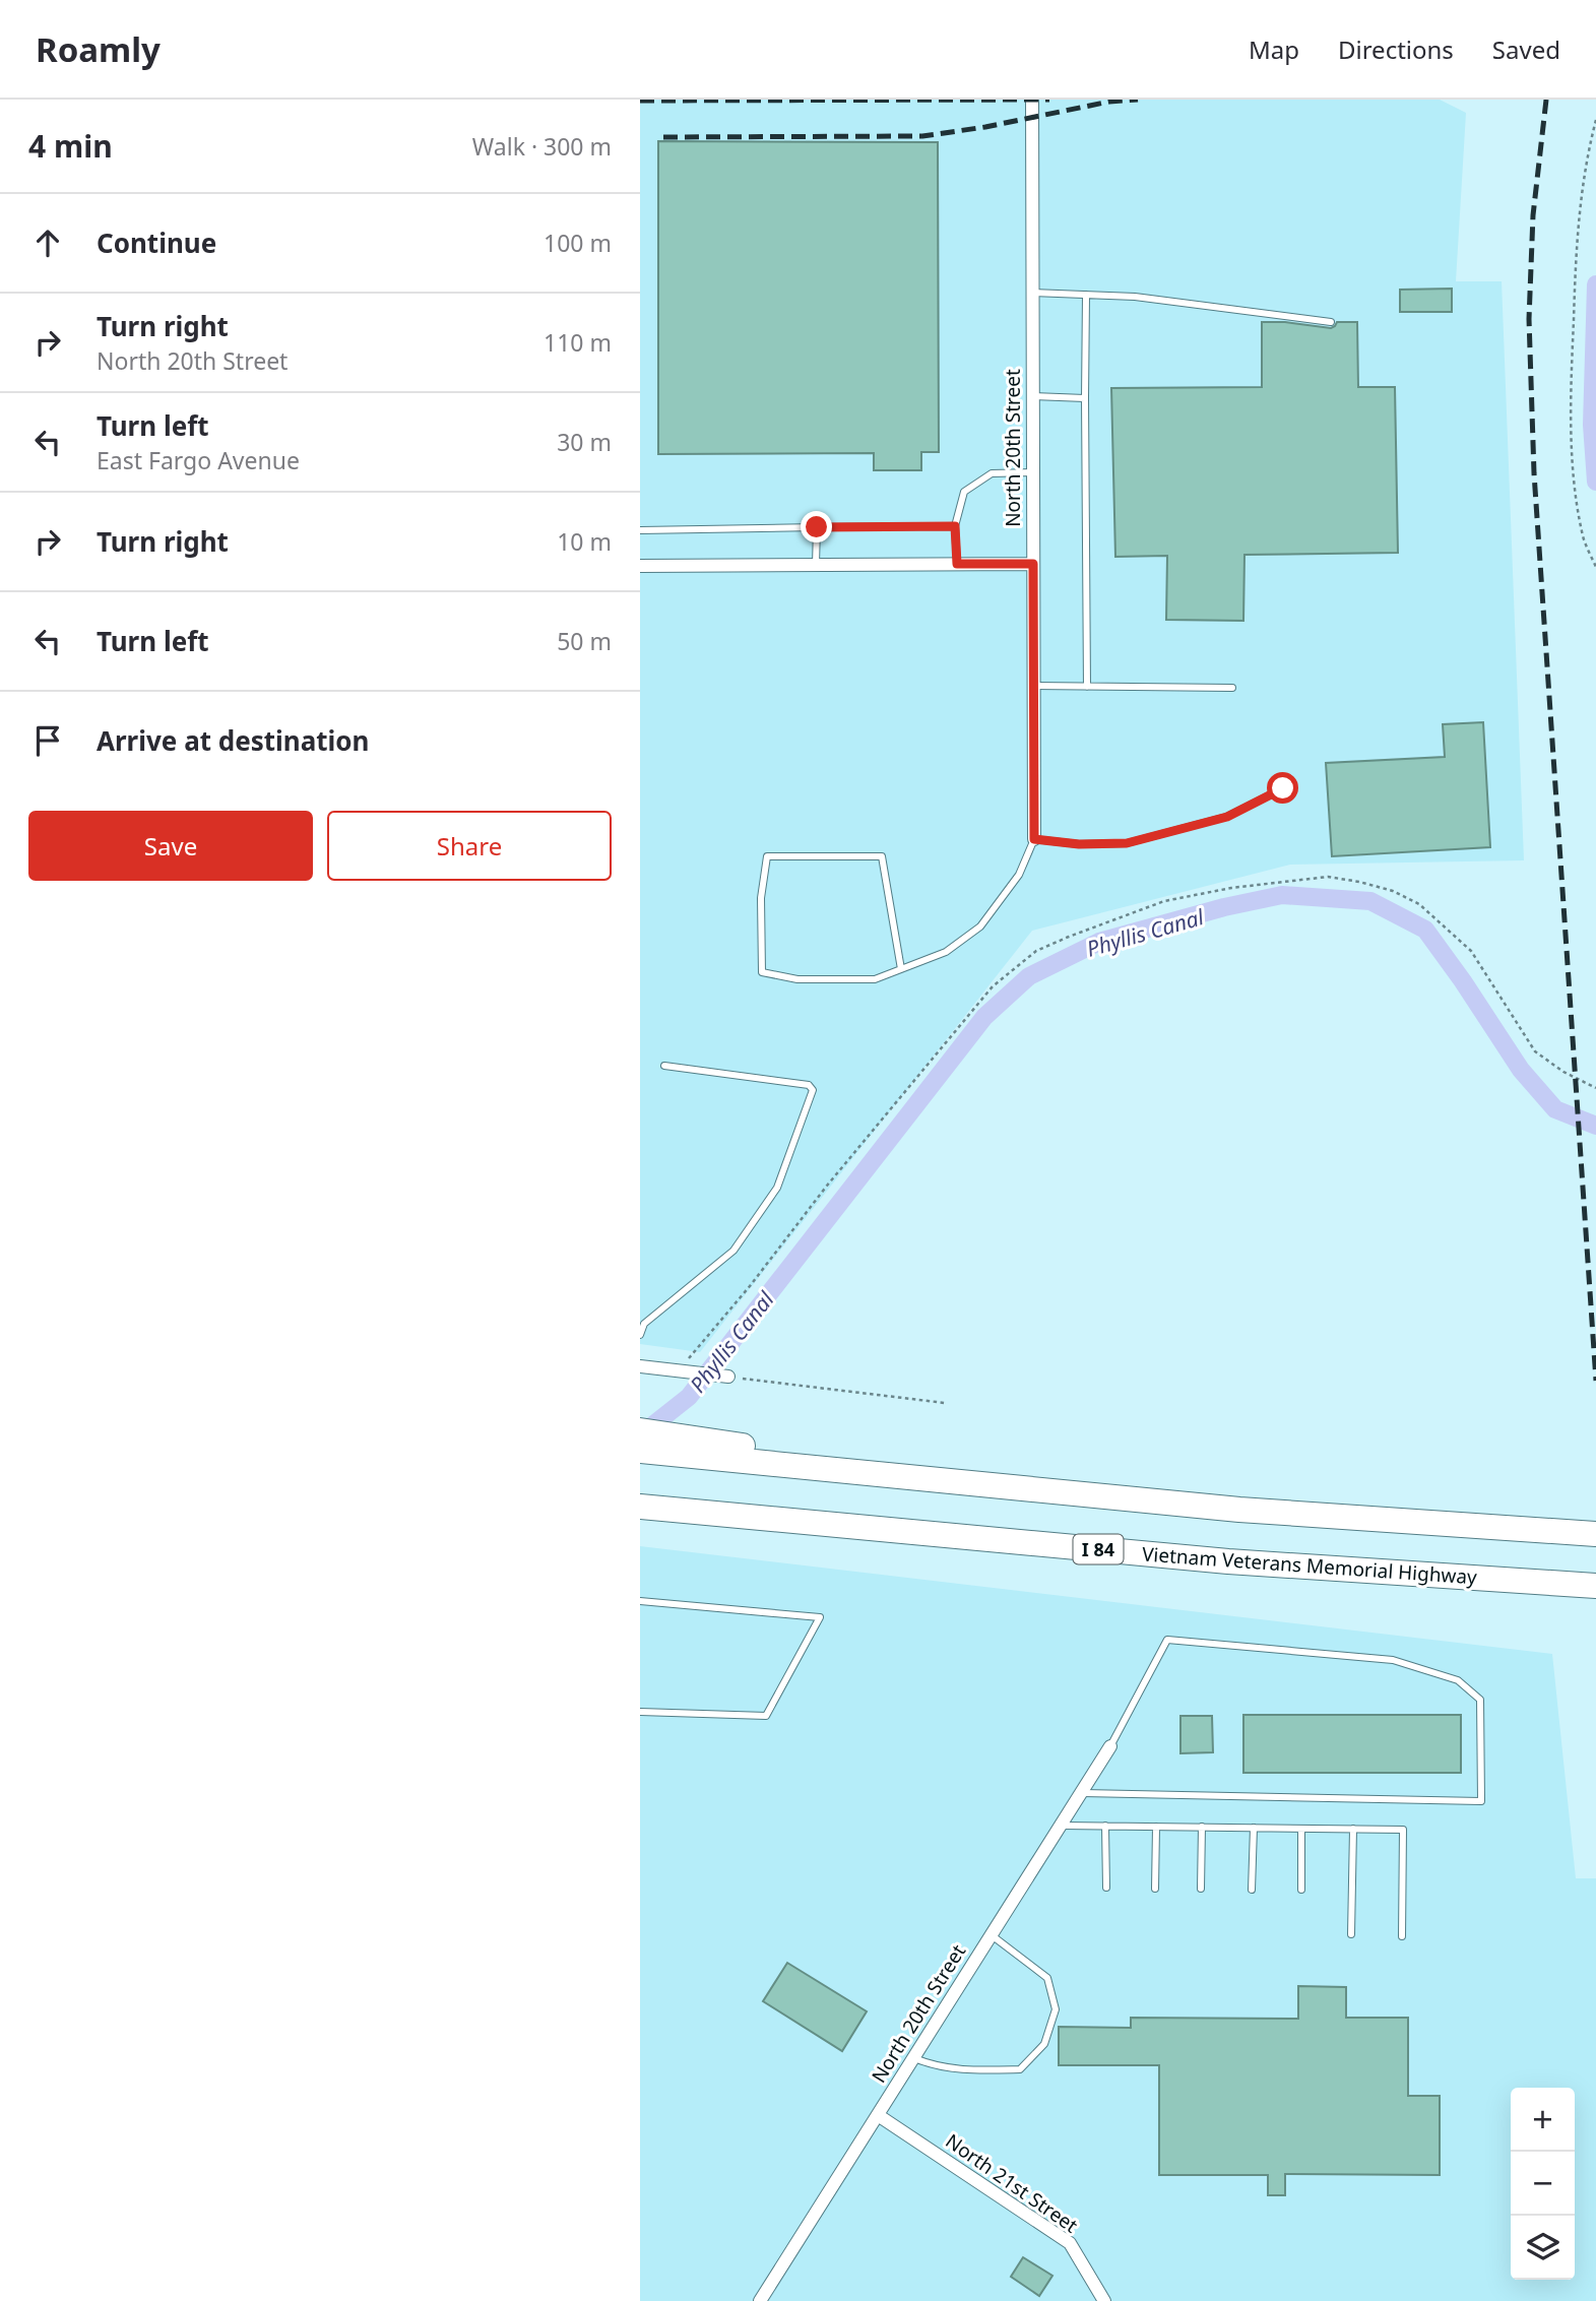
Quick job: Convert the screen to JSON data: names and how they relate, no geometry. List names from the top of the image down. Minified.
{"streets":{"highway":["I 84","Vietnam Veterans Memorial Highway"],"street":["North 20th Street","North 21st Street"]},"crossings":[["North 20th Street","North 21st Street"]],"water":["Phyllis Canal"],"page":{"header":"Roamly","nav":["Map","Directions","Saved"],"heading":["4 min","Walk · 300 m"],"list":[["Continue","100 m"],["Turn right","North 20th Street","110 m"],["Turn left","East Fargo Avenue","30 m"],["Turn right","10 m"],["Turn left","50 m"],"Arrive at destination"],"buttons":["Save","Share"],"map_buttons":["+","−"]}}
